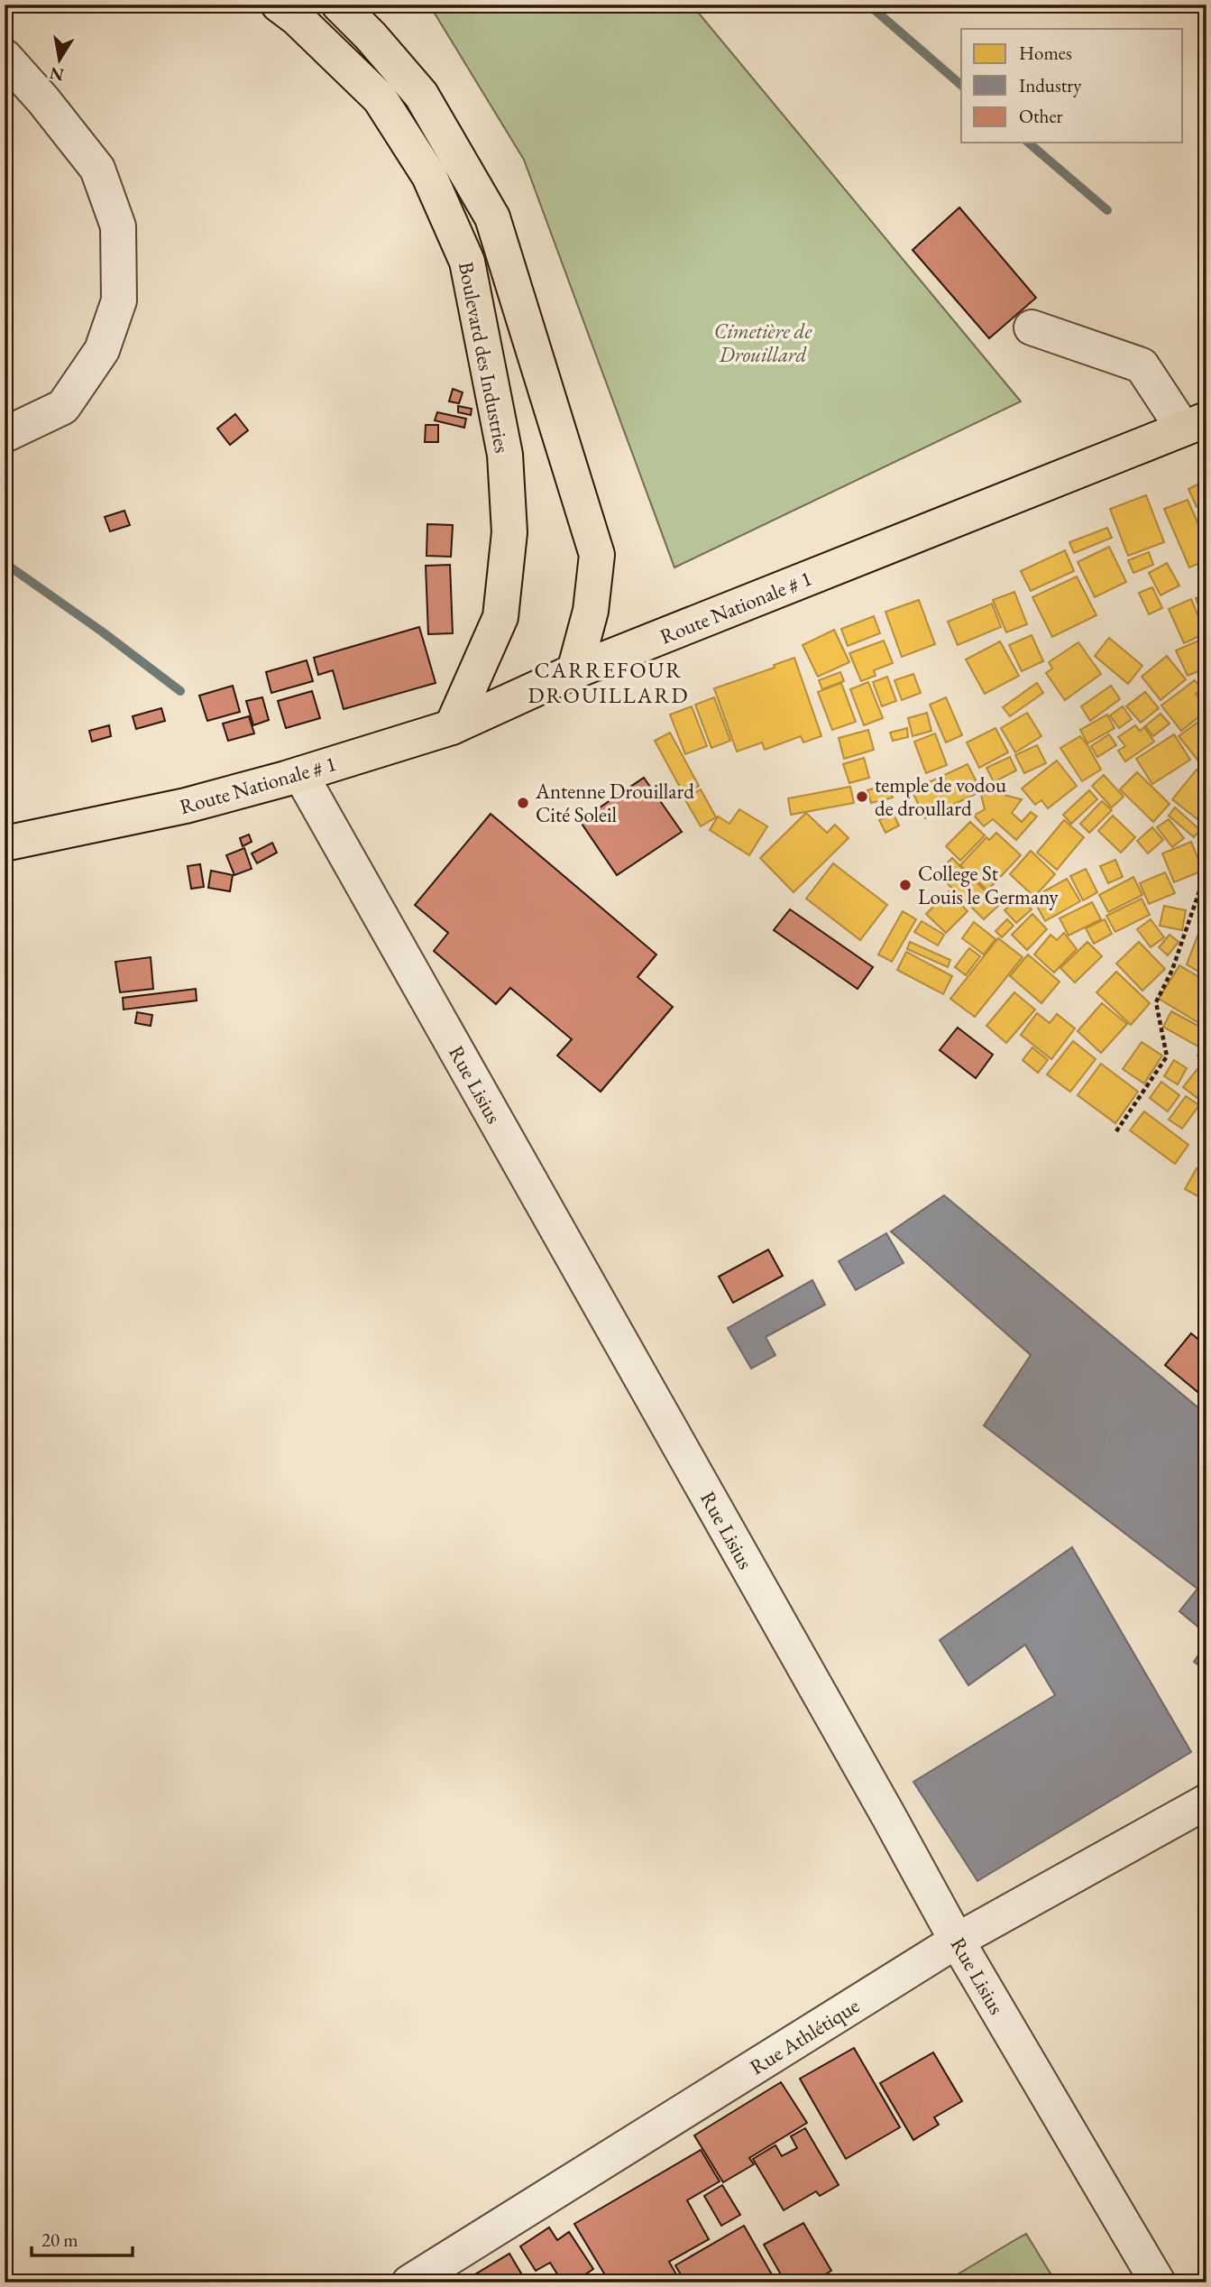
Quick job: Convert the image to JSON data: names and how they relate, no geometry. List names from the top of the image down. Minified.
{"streets":{"main road":["Boulevard des Industries","Route Nationale # 1"],"street":["Rue Lisius","Rue Athlétique"]},"crossings":[["Boulevard des Industries","Route Nationale # 1"],["Route Nationale # 1","Rue Lisius"],["Rue Lisius","Rue Athlétique"]],"districts":["CARREFOUR DROUILLARD"],"parks":["Cimetière de Drouillard"],"places":["temple de vodou de droullard","Antenne Drouillard Cité Soleil","College St Louis le Germany"],"legend":["Homes","Industry","Other"],"scale_bar":"20 m","north":"bottom"}
